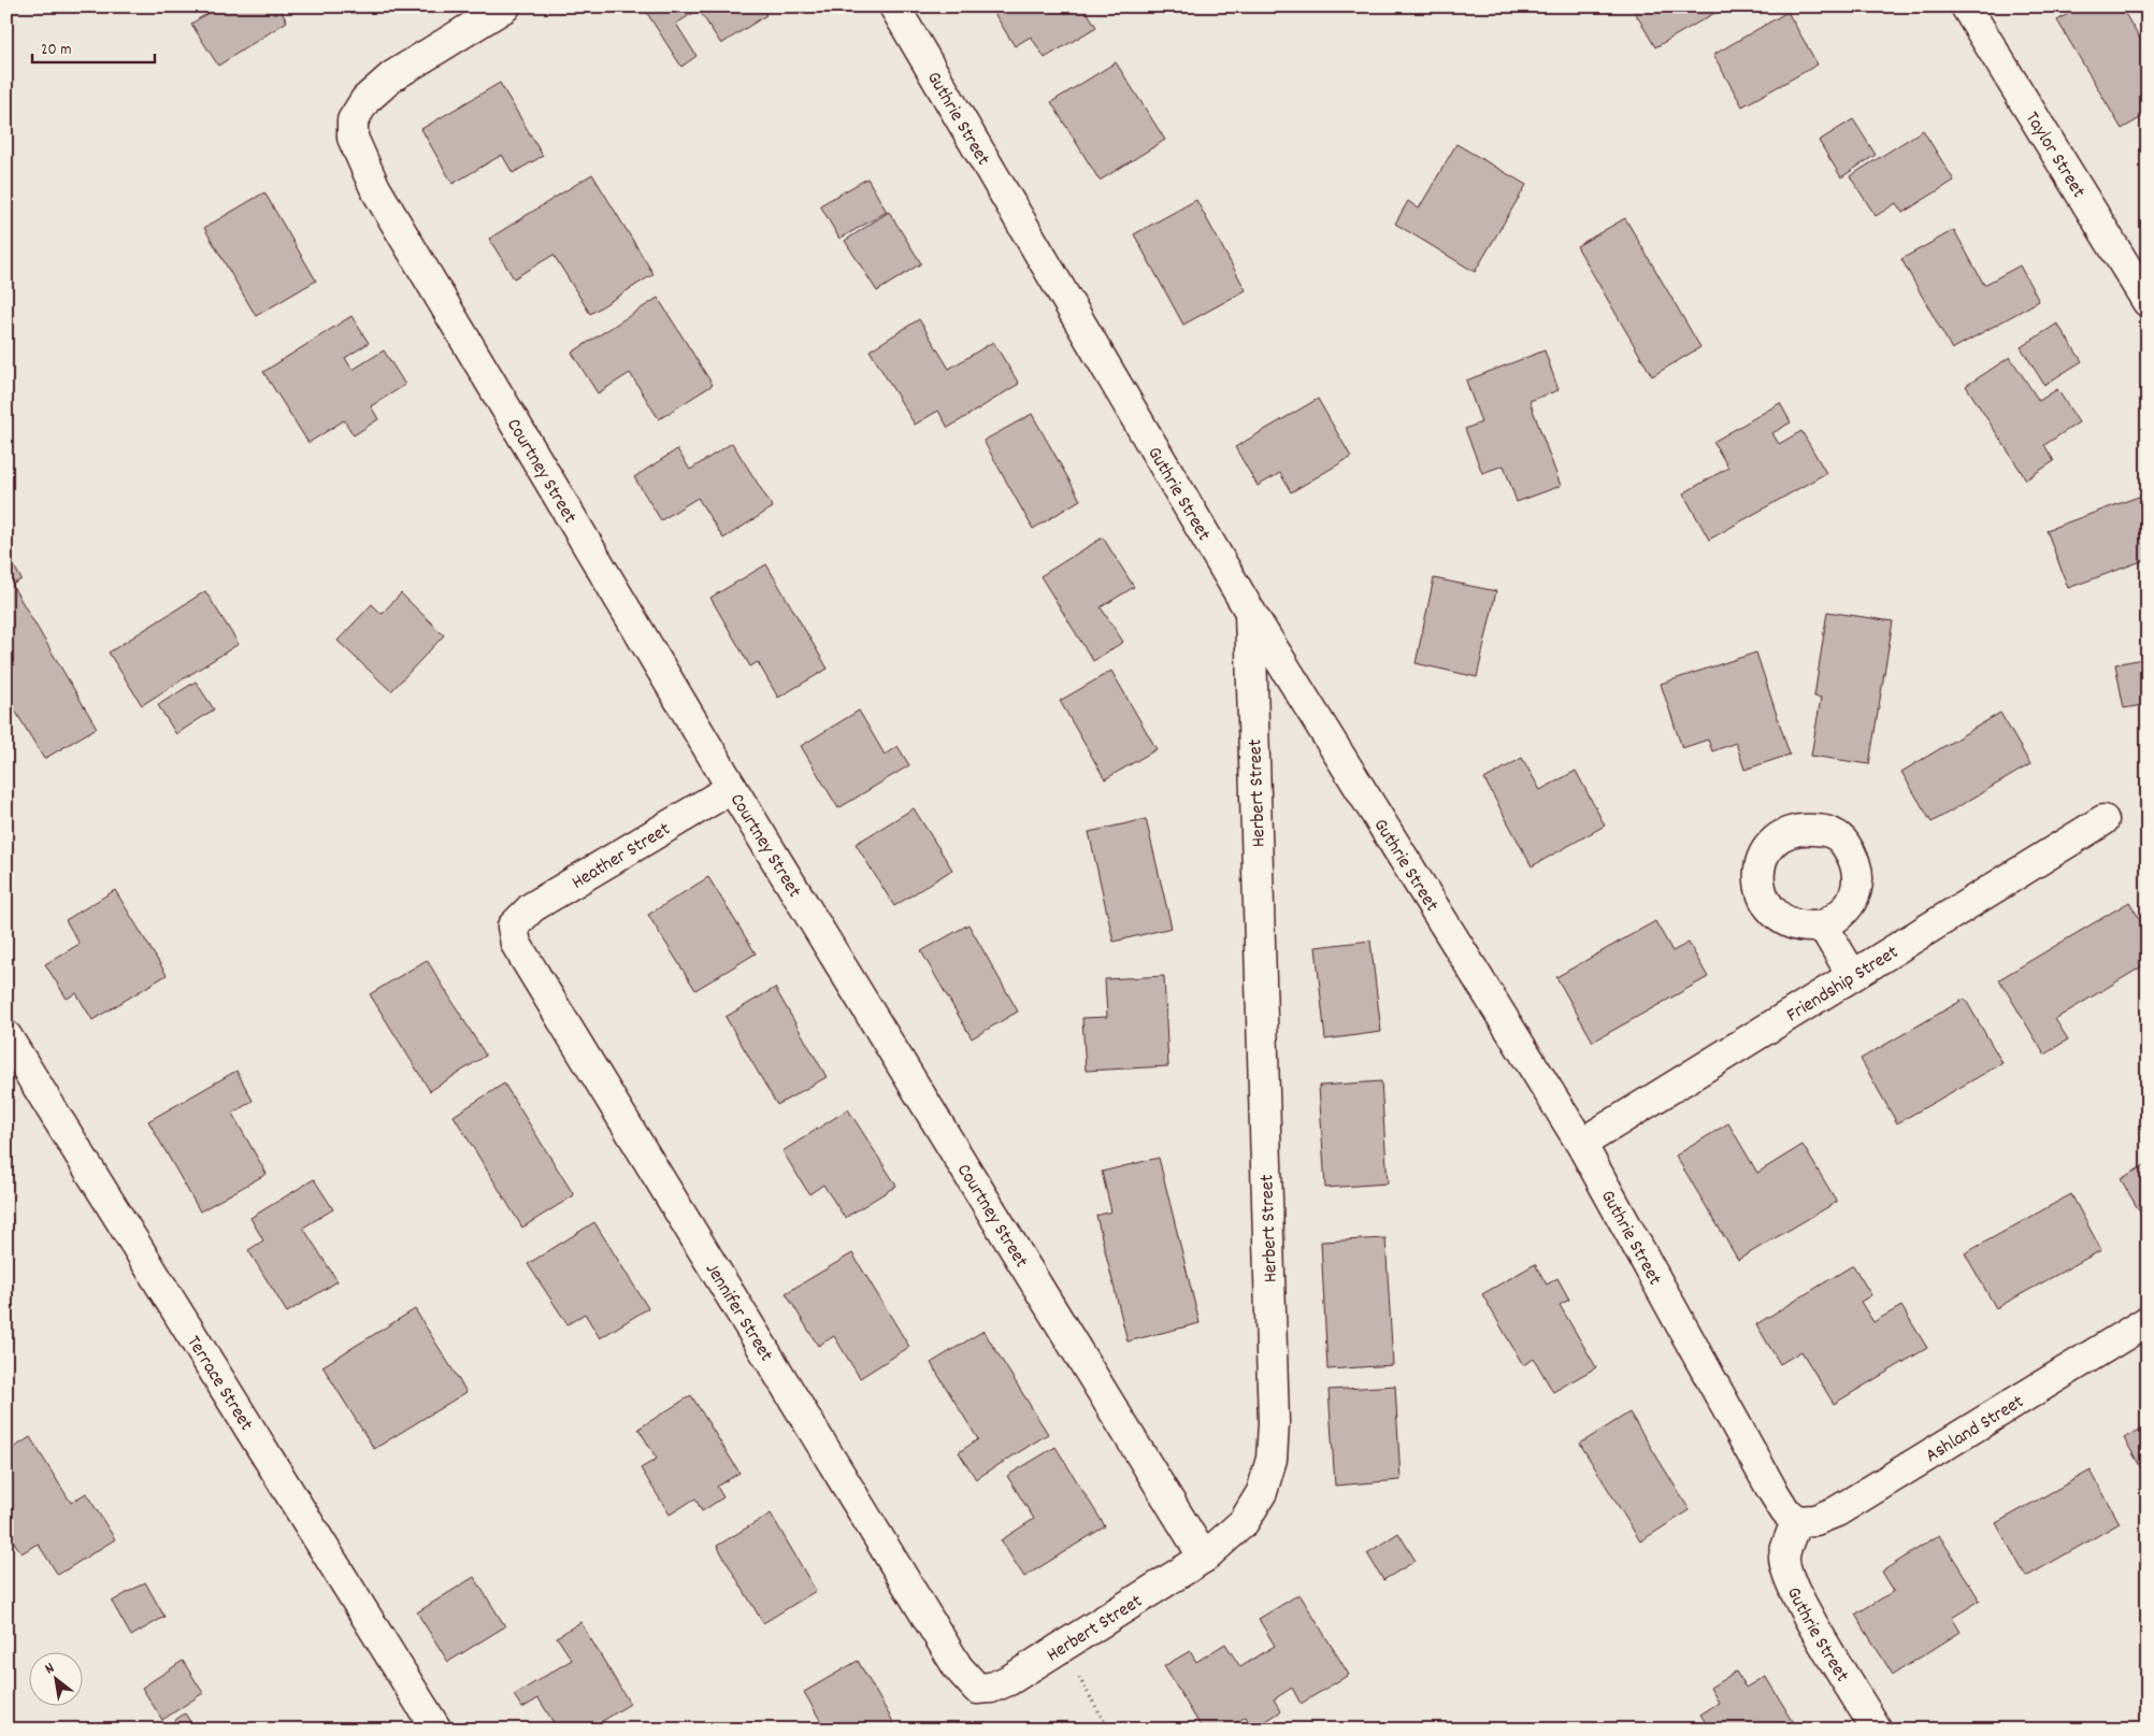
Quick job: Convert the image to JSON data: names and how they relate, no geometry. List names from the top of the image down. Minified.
{"streets":{"street":["Guthrie Street","Taylor Street","Courtney Street","Herbert Street","Heather Street","Friendship Street","Jennifer Street","Terrace Street","Ashland Street"]},"crossings":[["Guthrie Street","Herbert Street"],["Guthrie Street","Friendship Street"],["Guthrie Street","Ashland Street"],["Courtney Street","Herbert Street"],["Courtney Street","Heather Street"],["Herbert Street","Jennifer Street"],["Heather Street","Jennifer Street"]],"scale_bar":"20 m","north":"top left"}
